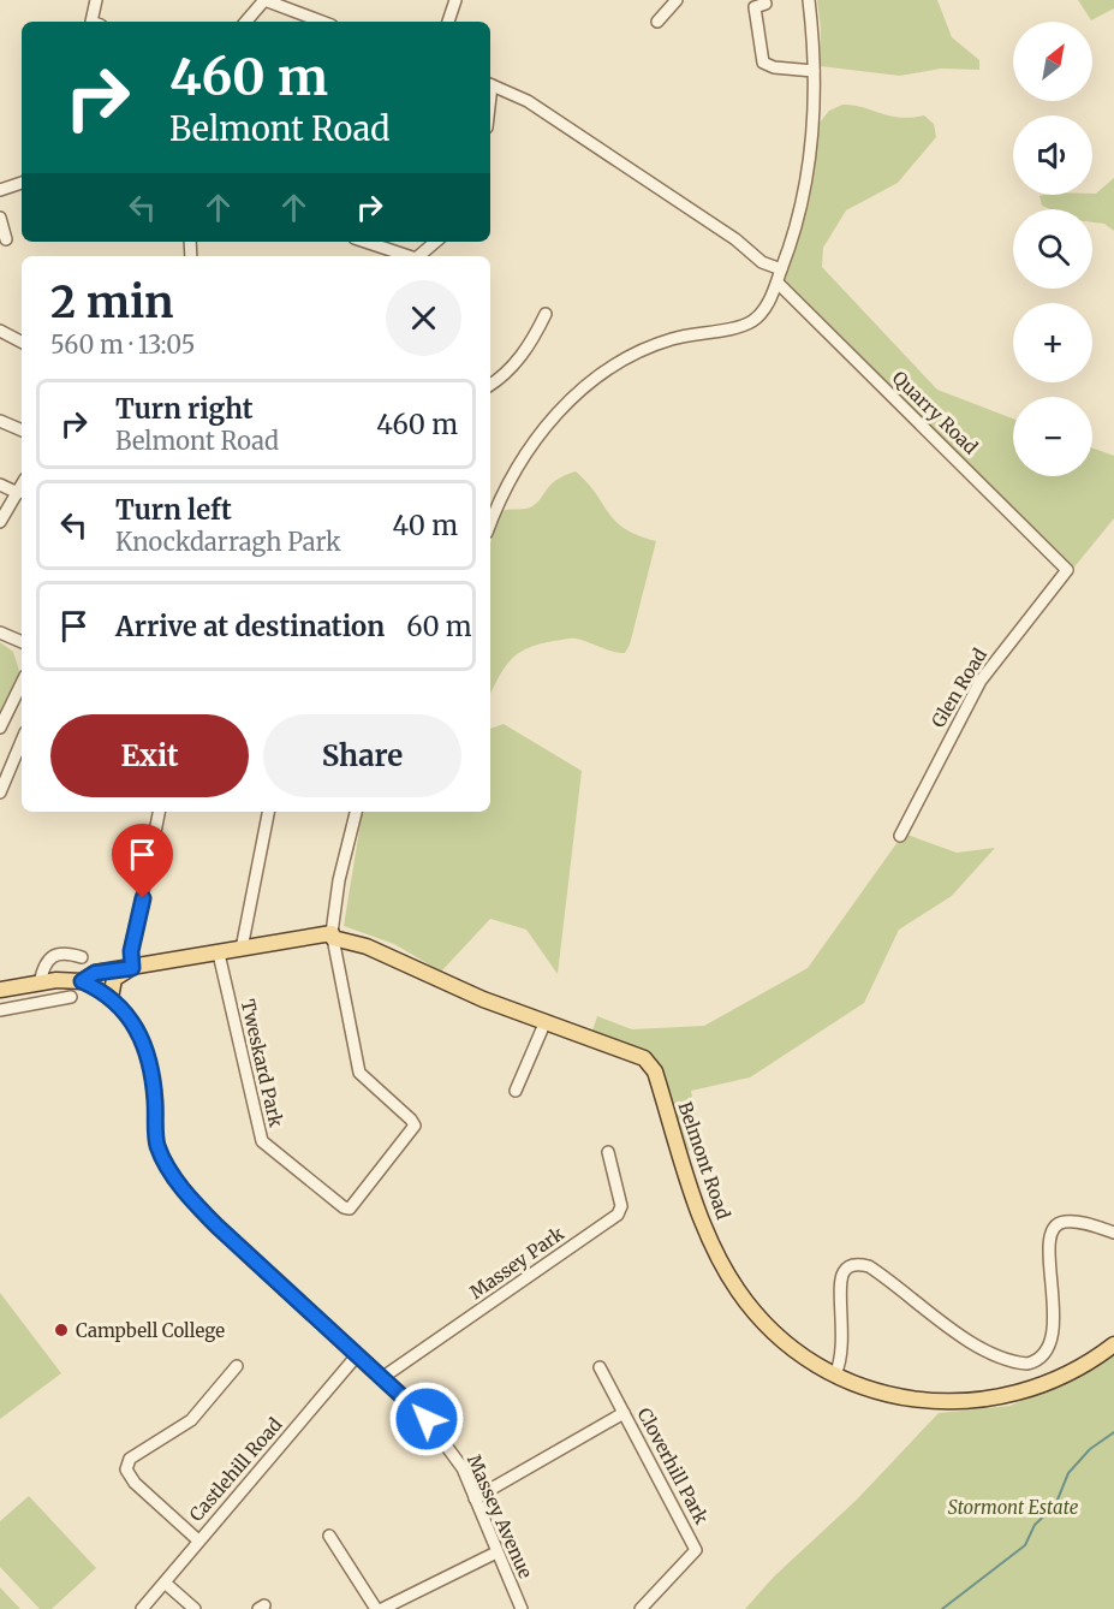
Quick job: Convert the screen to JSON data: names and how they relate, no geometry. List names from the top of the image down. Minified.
{"streets":{"main road":["Belmont Road"],"street":["Quarry Road","Glen Road","Tweskard Park","Massey Park","Cloverhill Park","Castlehill Road","Massey Avenue"]},"crossings":[["Quarry Road","Glen Road"],["Tweskard Park","Belmont Road"],["Belmont Road","Massey Avenue"],["Massey Park","Massey Avenue"],["Castlehill Road","Massey Avenue"]],"parks":["Stormont Estate"],"places":["Campbell College"],"north":"top right","page":{"map_buttons":["+","−"],"turn":["460 m","Belmont Road"],"heading":["2 min","560 m · 13:05"],"list":[{"name":"Turn right","note":"Belmont Road","value":"460 m"},{"name":"Turn left","note":"Knockdarragh Park","value":"40 m"},{"name":"Arrive at destination","value":"60 m"}],"buttons":["Exit","Share"]}}
